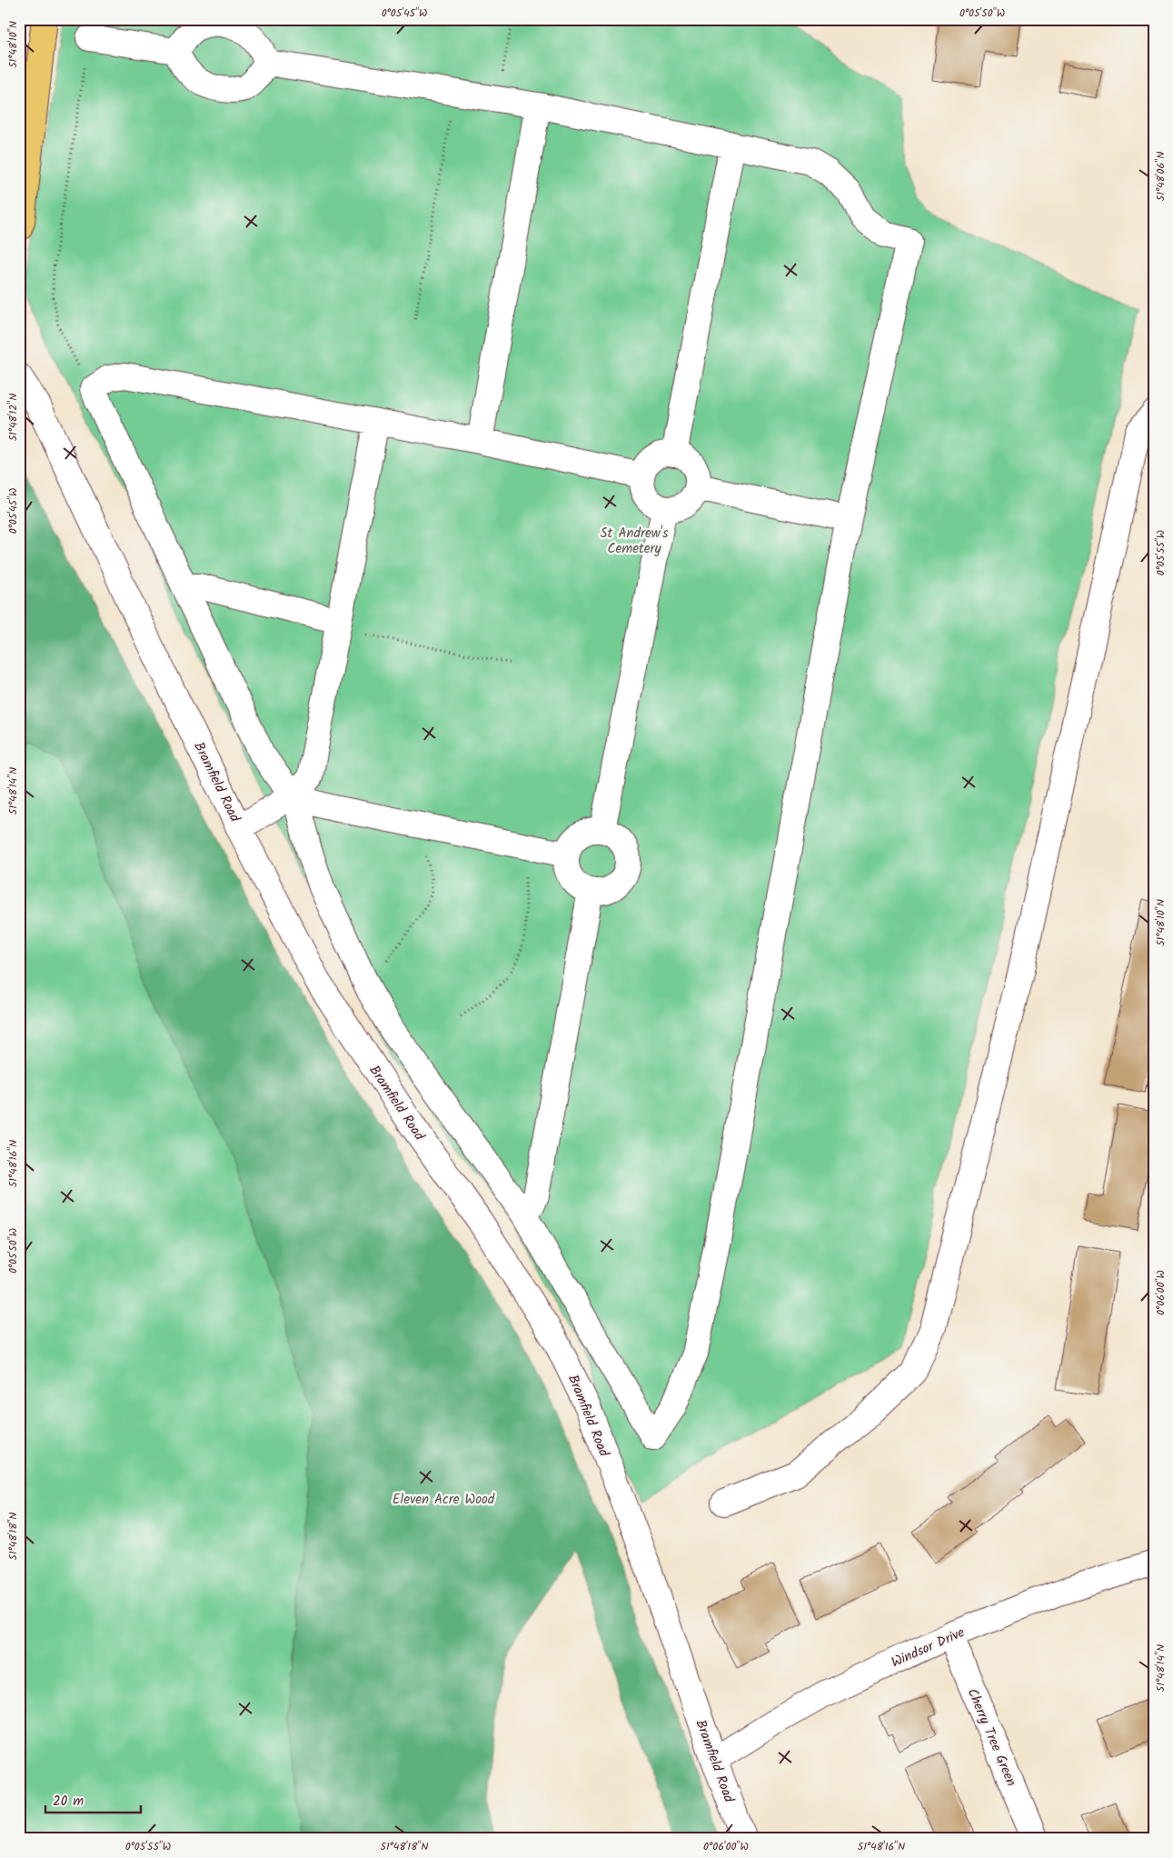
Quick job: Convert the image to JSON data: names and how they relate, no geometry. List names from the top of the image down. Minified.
{"streets":{"street":["Bramfield Road","Windsor Drive","Cherry Tree Green"]},"crossings":[["Bramfield Road","Windsor Drive"],["Windsor Drive","Cherry Tree Green"]],"parks":["St Andrew's Cemetery","Eleven Acre Wood"],"scale_bar":"20 m","coordinates":["0°05'45\"W","0°05'50\"W","51°48'10\"N","51°48'06\"N","51°48'12\"N","0°05'55\"W","51°48'14\"N","51°48'16\"N","0°06'00\"W","51°48'18\"N"]}
